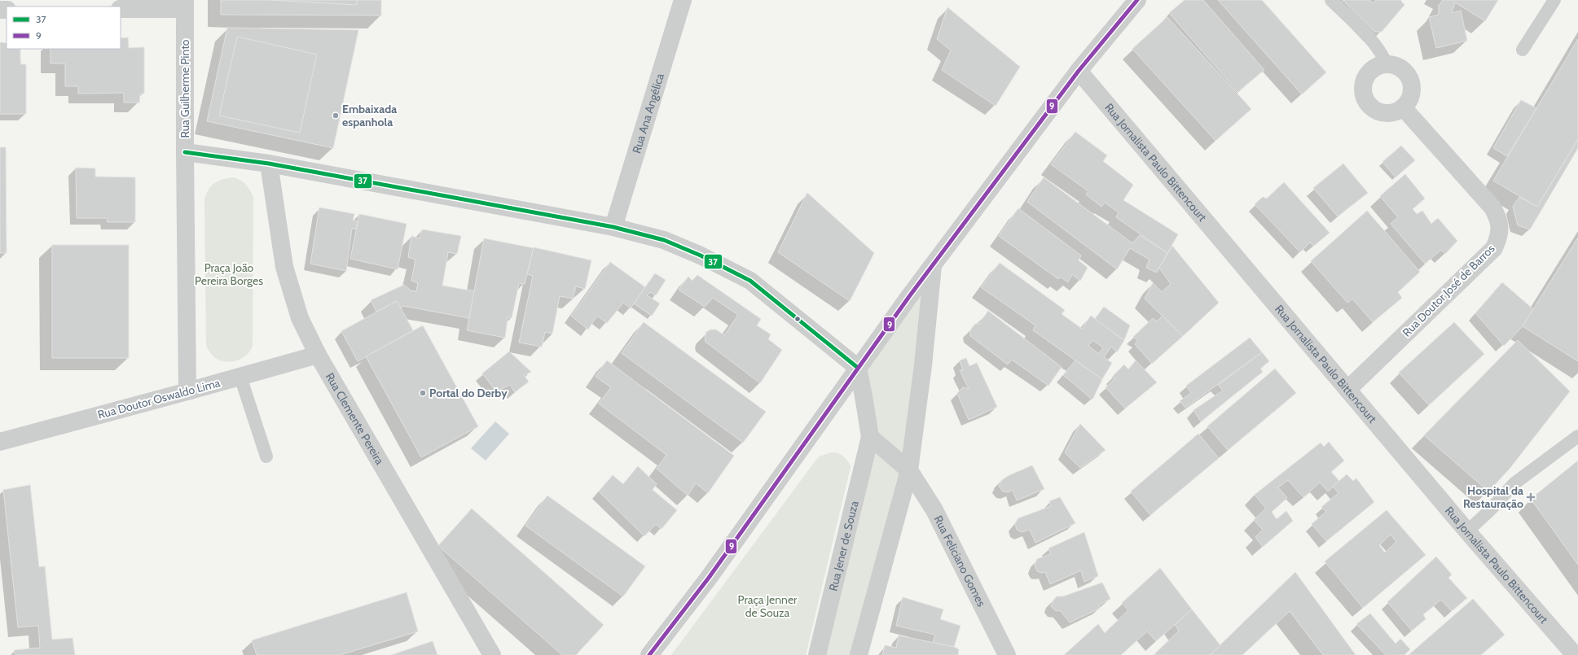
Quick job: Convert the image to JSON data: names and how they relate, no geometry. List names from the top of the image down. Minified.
{"streets":{"street":["Rua Guilherme Pinto","Rua Ana Angélica","Rua Jornalista Paulo Bittencourt","Rua Doutor José de Barros","Rua Doutor Oswaldo Lima","Rua Clemente Pereira","Rua Jener de Souza","Rua Feliciano Gomes"]},"crossings":[["Rua Guilherme Pinto","Rua Doutor Oswaldo Lima"],["Rua Jornalista Paulo Bittencourt","Rua Doutor José de Barros"],["Rua Doutor Oswaldo Lima","Rua Clemente Pereira"]],"parks":["Praça João Pereira Borges","Praça Jenner de Souza"],"places":{"other":["Embaixada espanhola","Portal do Derby"],"health":["Hospital da Restauração"]},"lines":["transit line 9","transit line 37"],"legend":["37","9"]}
